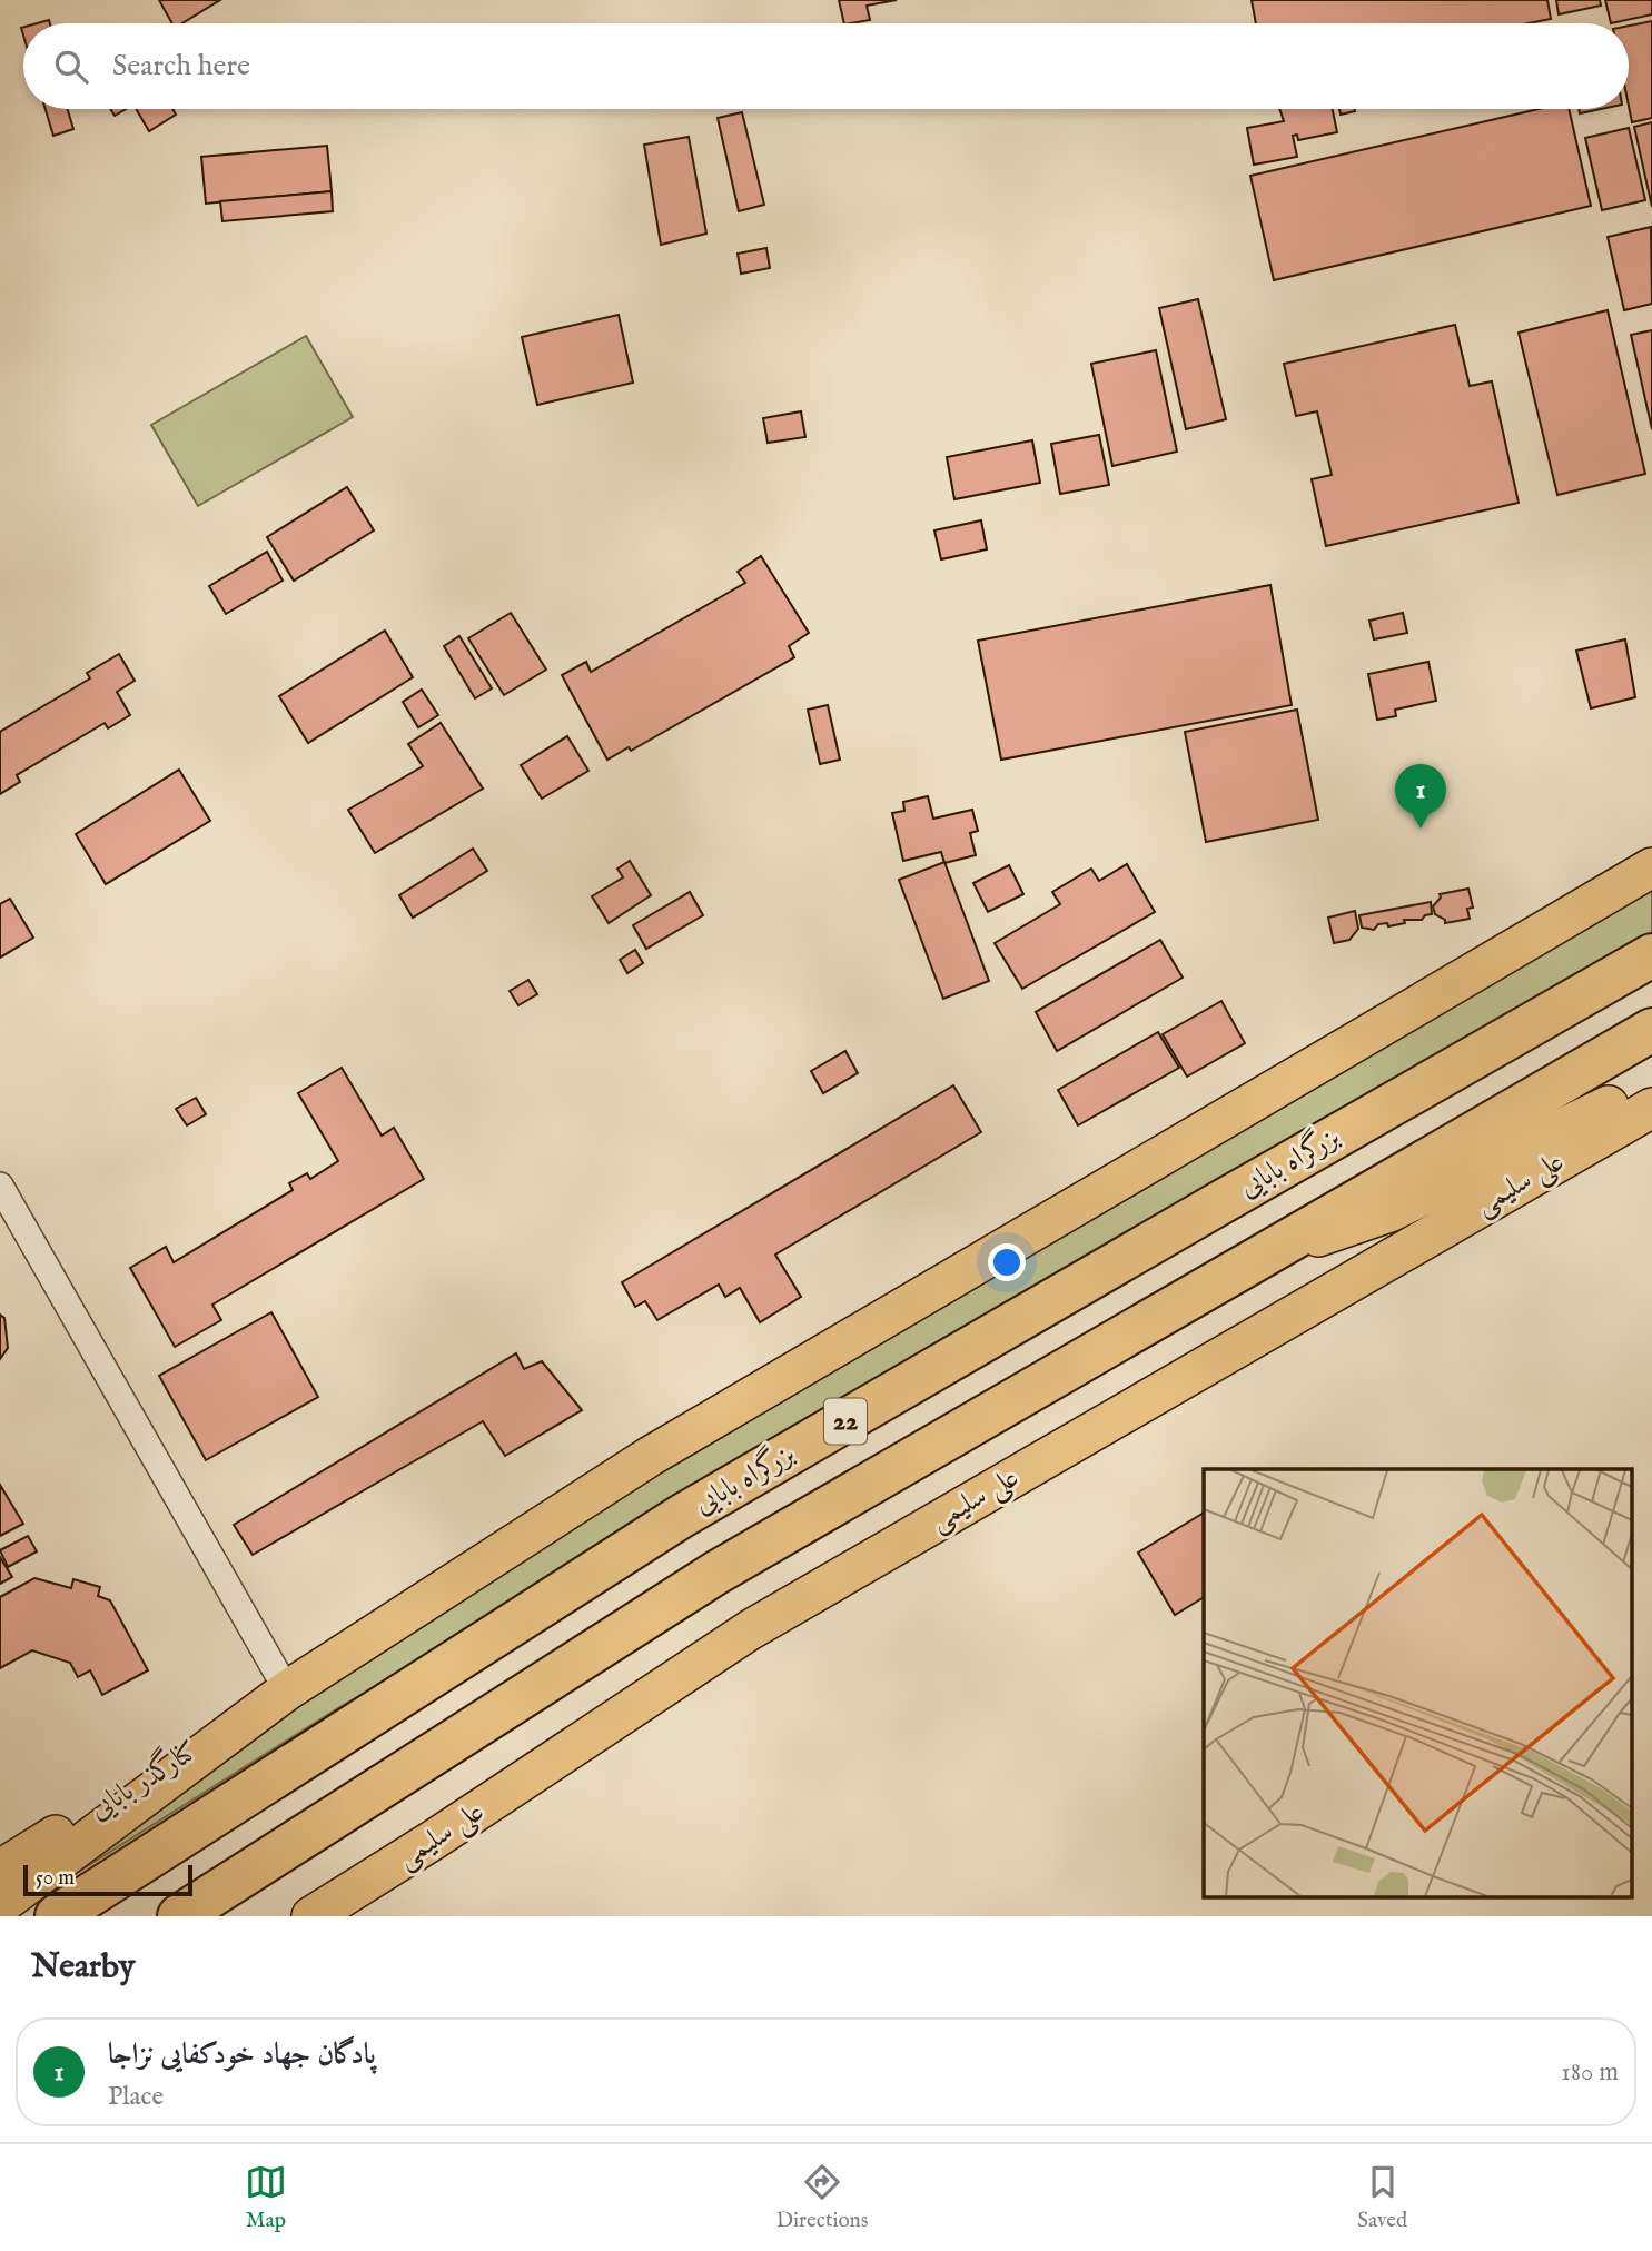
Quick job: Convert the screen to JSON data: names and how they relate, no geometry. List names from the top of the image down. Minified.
{"streets":{"highway":["بزرگراه بابایی","22"],"main road":["علی سلیمی","کنارگذر بابایی"]},"scale_bar":"50 m","page":{"search":"Search here","pins":"1","scale":"50 m","heading":"Nearby","list":[{"mark":"1","name":"پادگان جهاد خودکفایی نزاجا","note":"Place","value":"180 m"}],"nav":["Map","Directions","Saved"]}}
